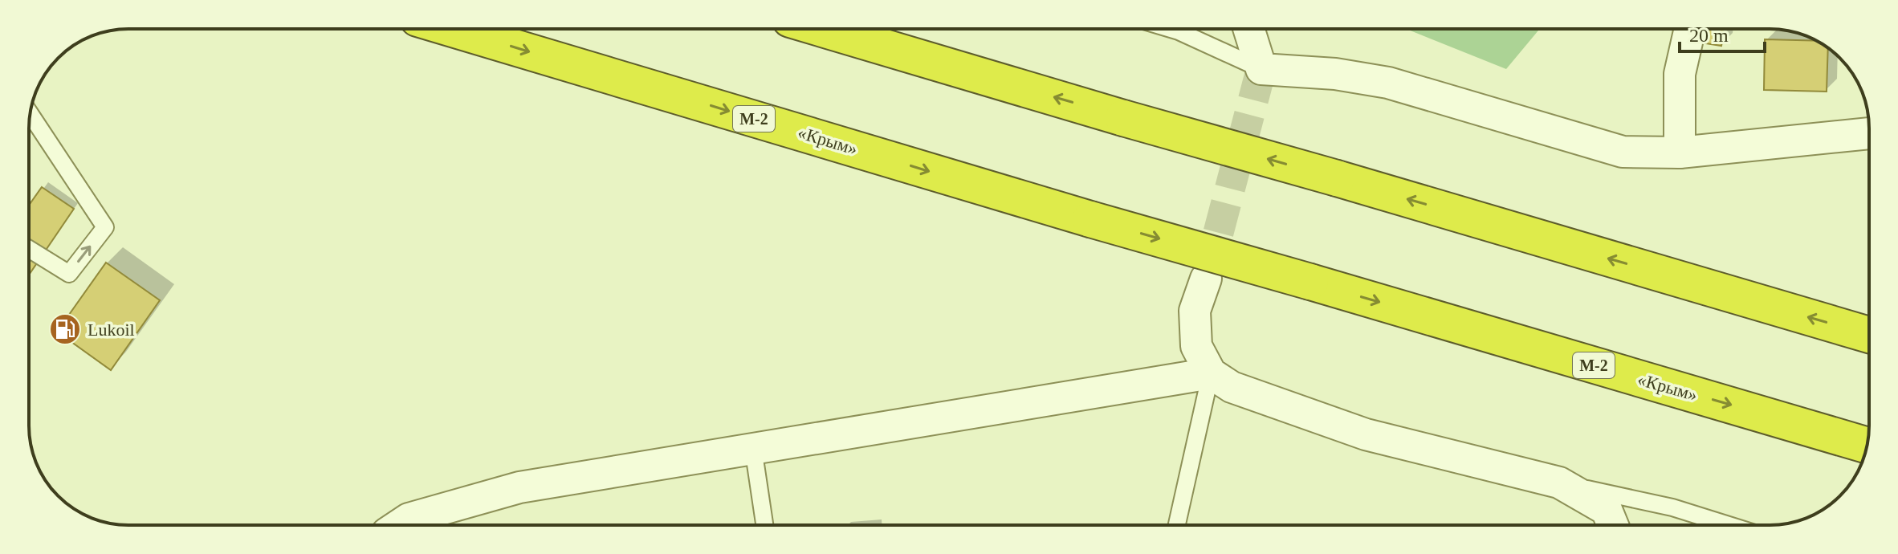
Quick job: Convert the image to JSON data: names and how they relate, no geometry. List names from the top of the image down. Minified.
{"streets":{"highway":["М-2","«Крым»"]},"places":{"fuel station":["Lukoil"]},"scale_bar":"20 m"}
